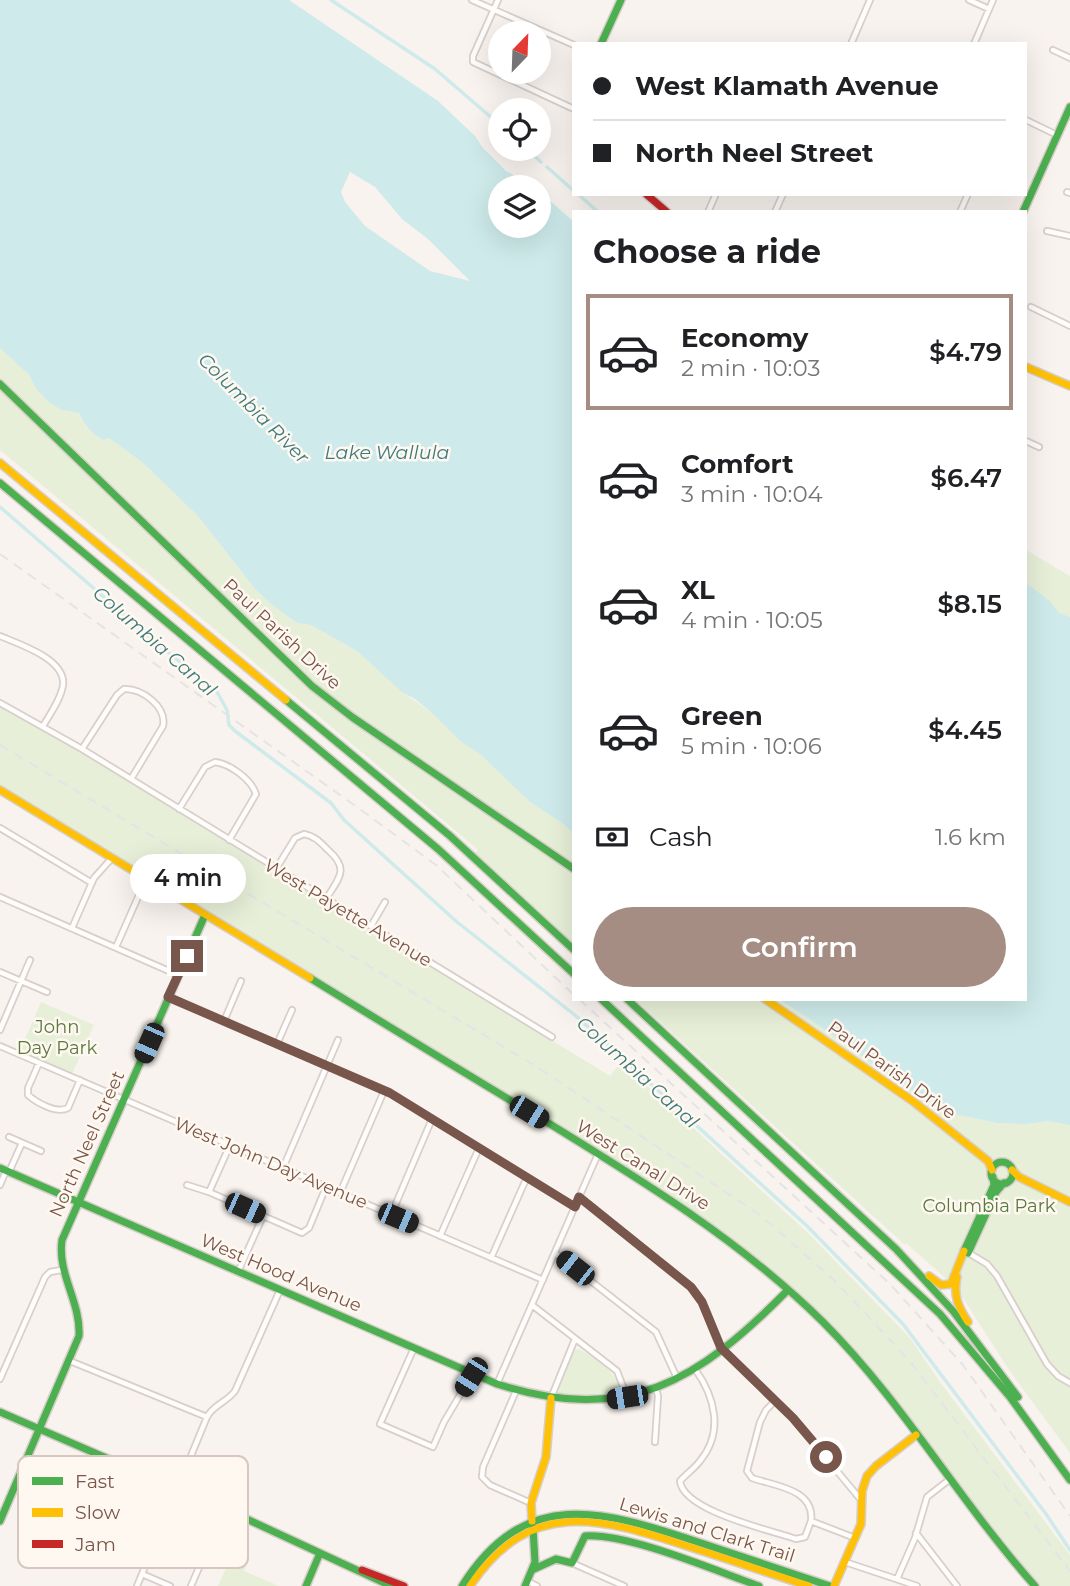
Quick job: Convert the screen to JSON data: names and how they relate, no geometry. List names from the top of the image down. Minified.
{"streets":{"main road":["Paul Parish Drive","North Neel Street","West Canal Drive","West Hood Avenue","Lewis and Clark Trail"],"street":["West Payette Avenue","West John Day Avenue"]},"crossings":[["North Neel Street","West John Day Avenue"],["North Neel Street","West Canal Drive"],["North Neel Street","West Hood Avenue"],["West Canal Drive","West Hood Avenue"]],"water":["Columbia River","Lake Wallula","Columbia Canal"],"parks":["John Day Park","Columbia Park"],"legend":["Fast","Slow","Jam"],"north":"top right","page":{"banner":["West Klamath Avenue","North Neel Street"],"heading":"Choose a ride","list":[{"name":"Economy","note":"2 min · 10:03","value":"$4.79"},{"name":"Comfort","note":"3 min · 10:04","value":"$6.47"},{"name":"XL","note":"4 min · 10:05","value":"$8.15"},{"name":"Green","note":"5 min · 10:06","value":"$4.45"}],"pay":["Cash","1.6 km"],"bubble":"4 min","buttons":"Confirm"}}
